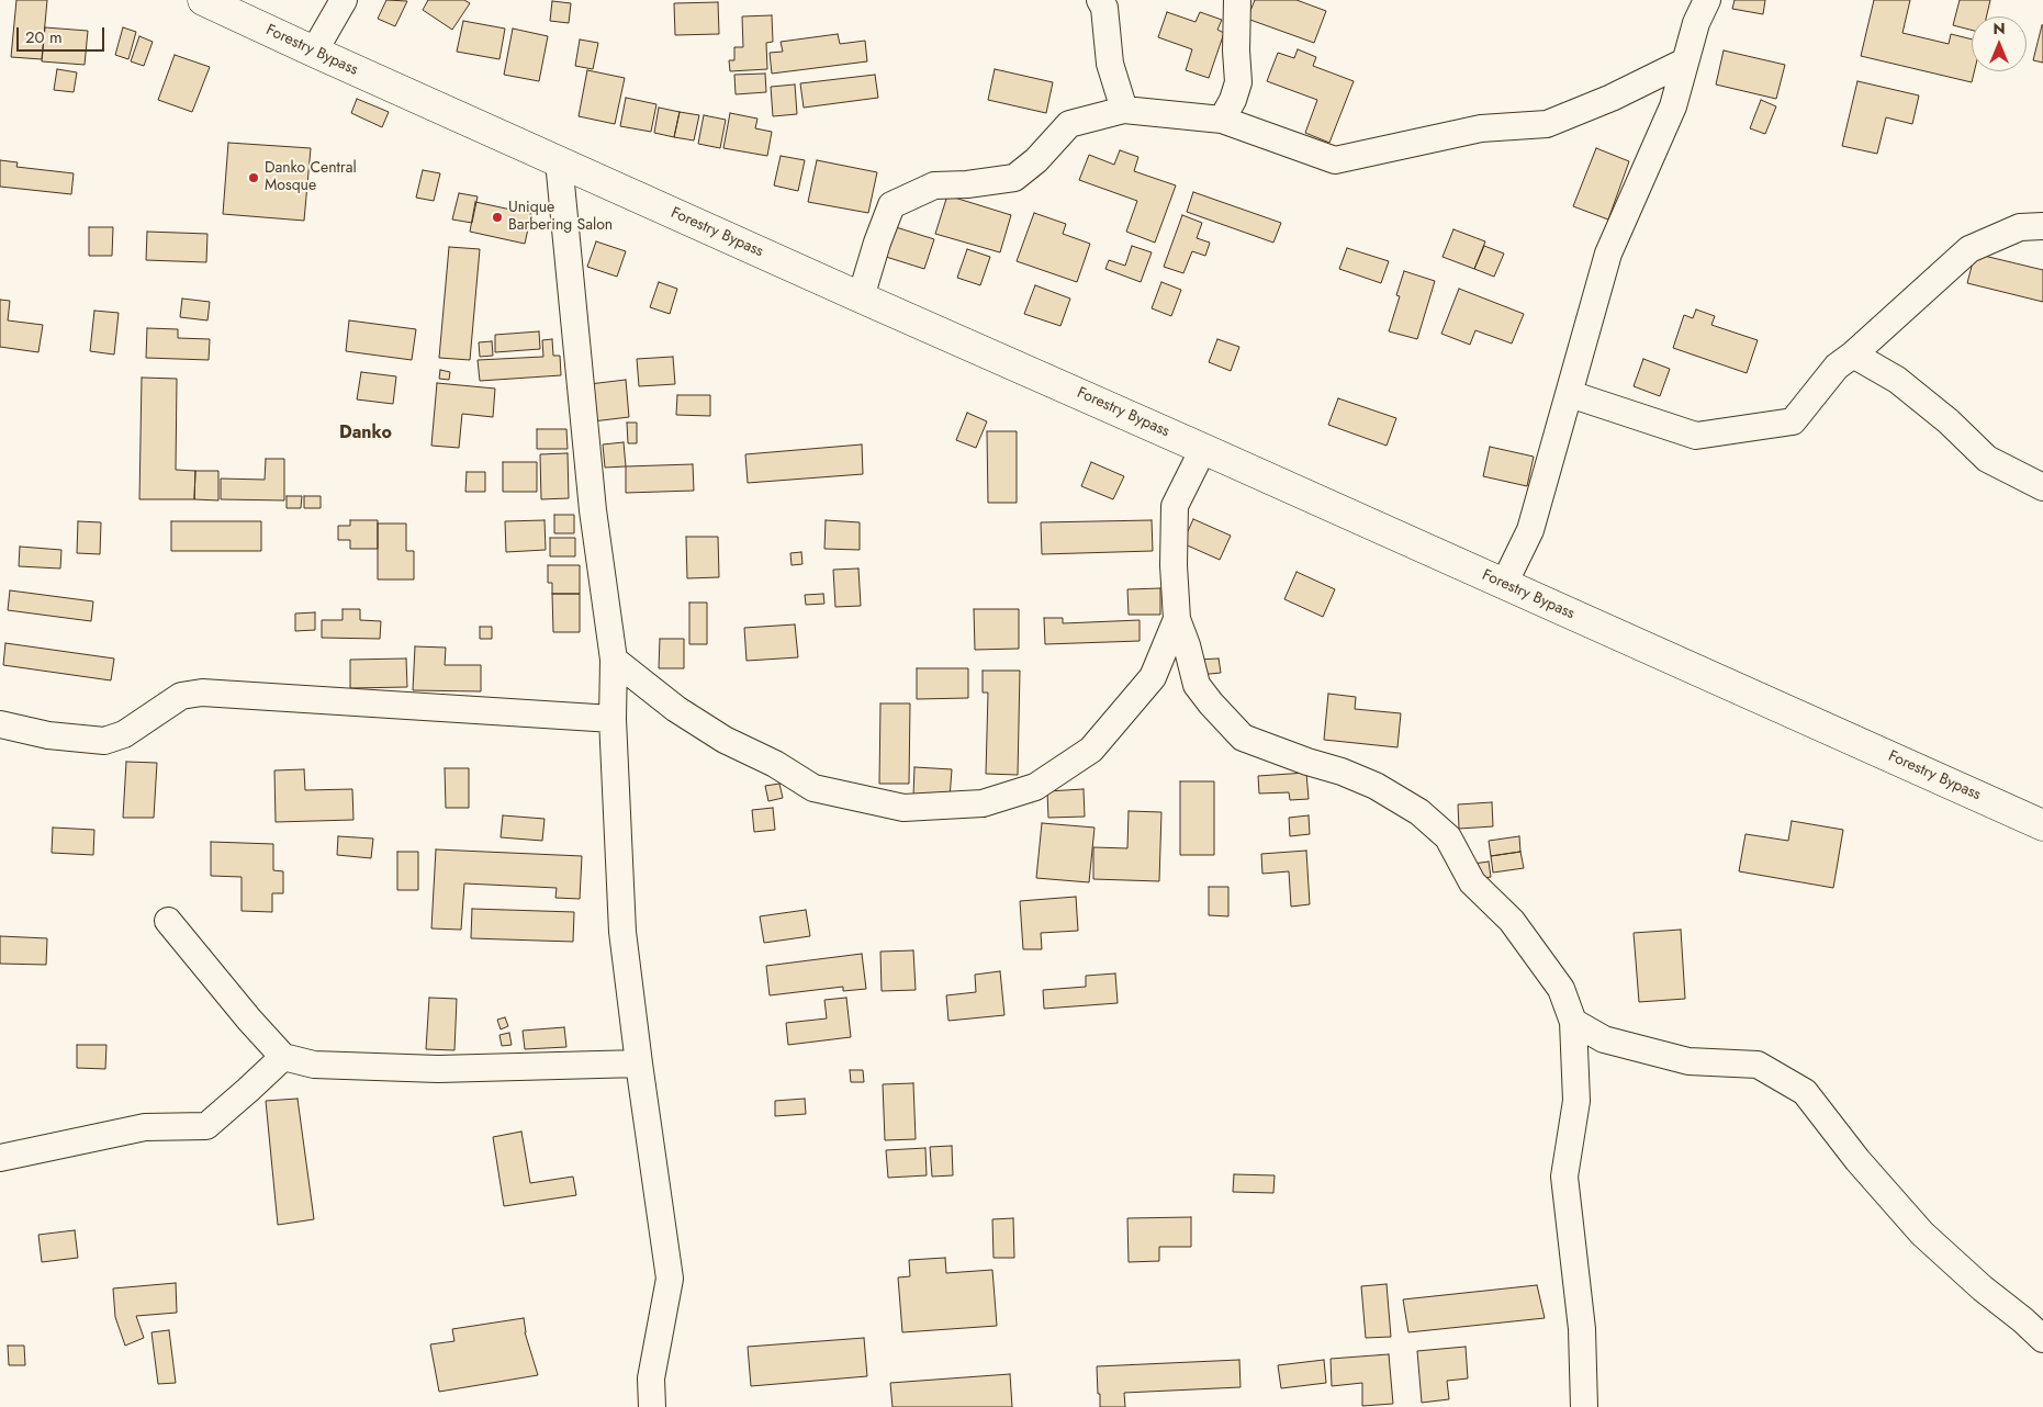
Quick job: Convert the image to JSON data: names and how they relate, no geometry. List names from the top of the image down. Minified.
{"streets":{"street":["Forestry Bypass"]},"districts":["Danko"],"places":["Danko Central Mosque","Unique Barbering Salon"],"scale_bar":"20 m","north":"top"}
